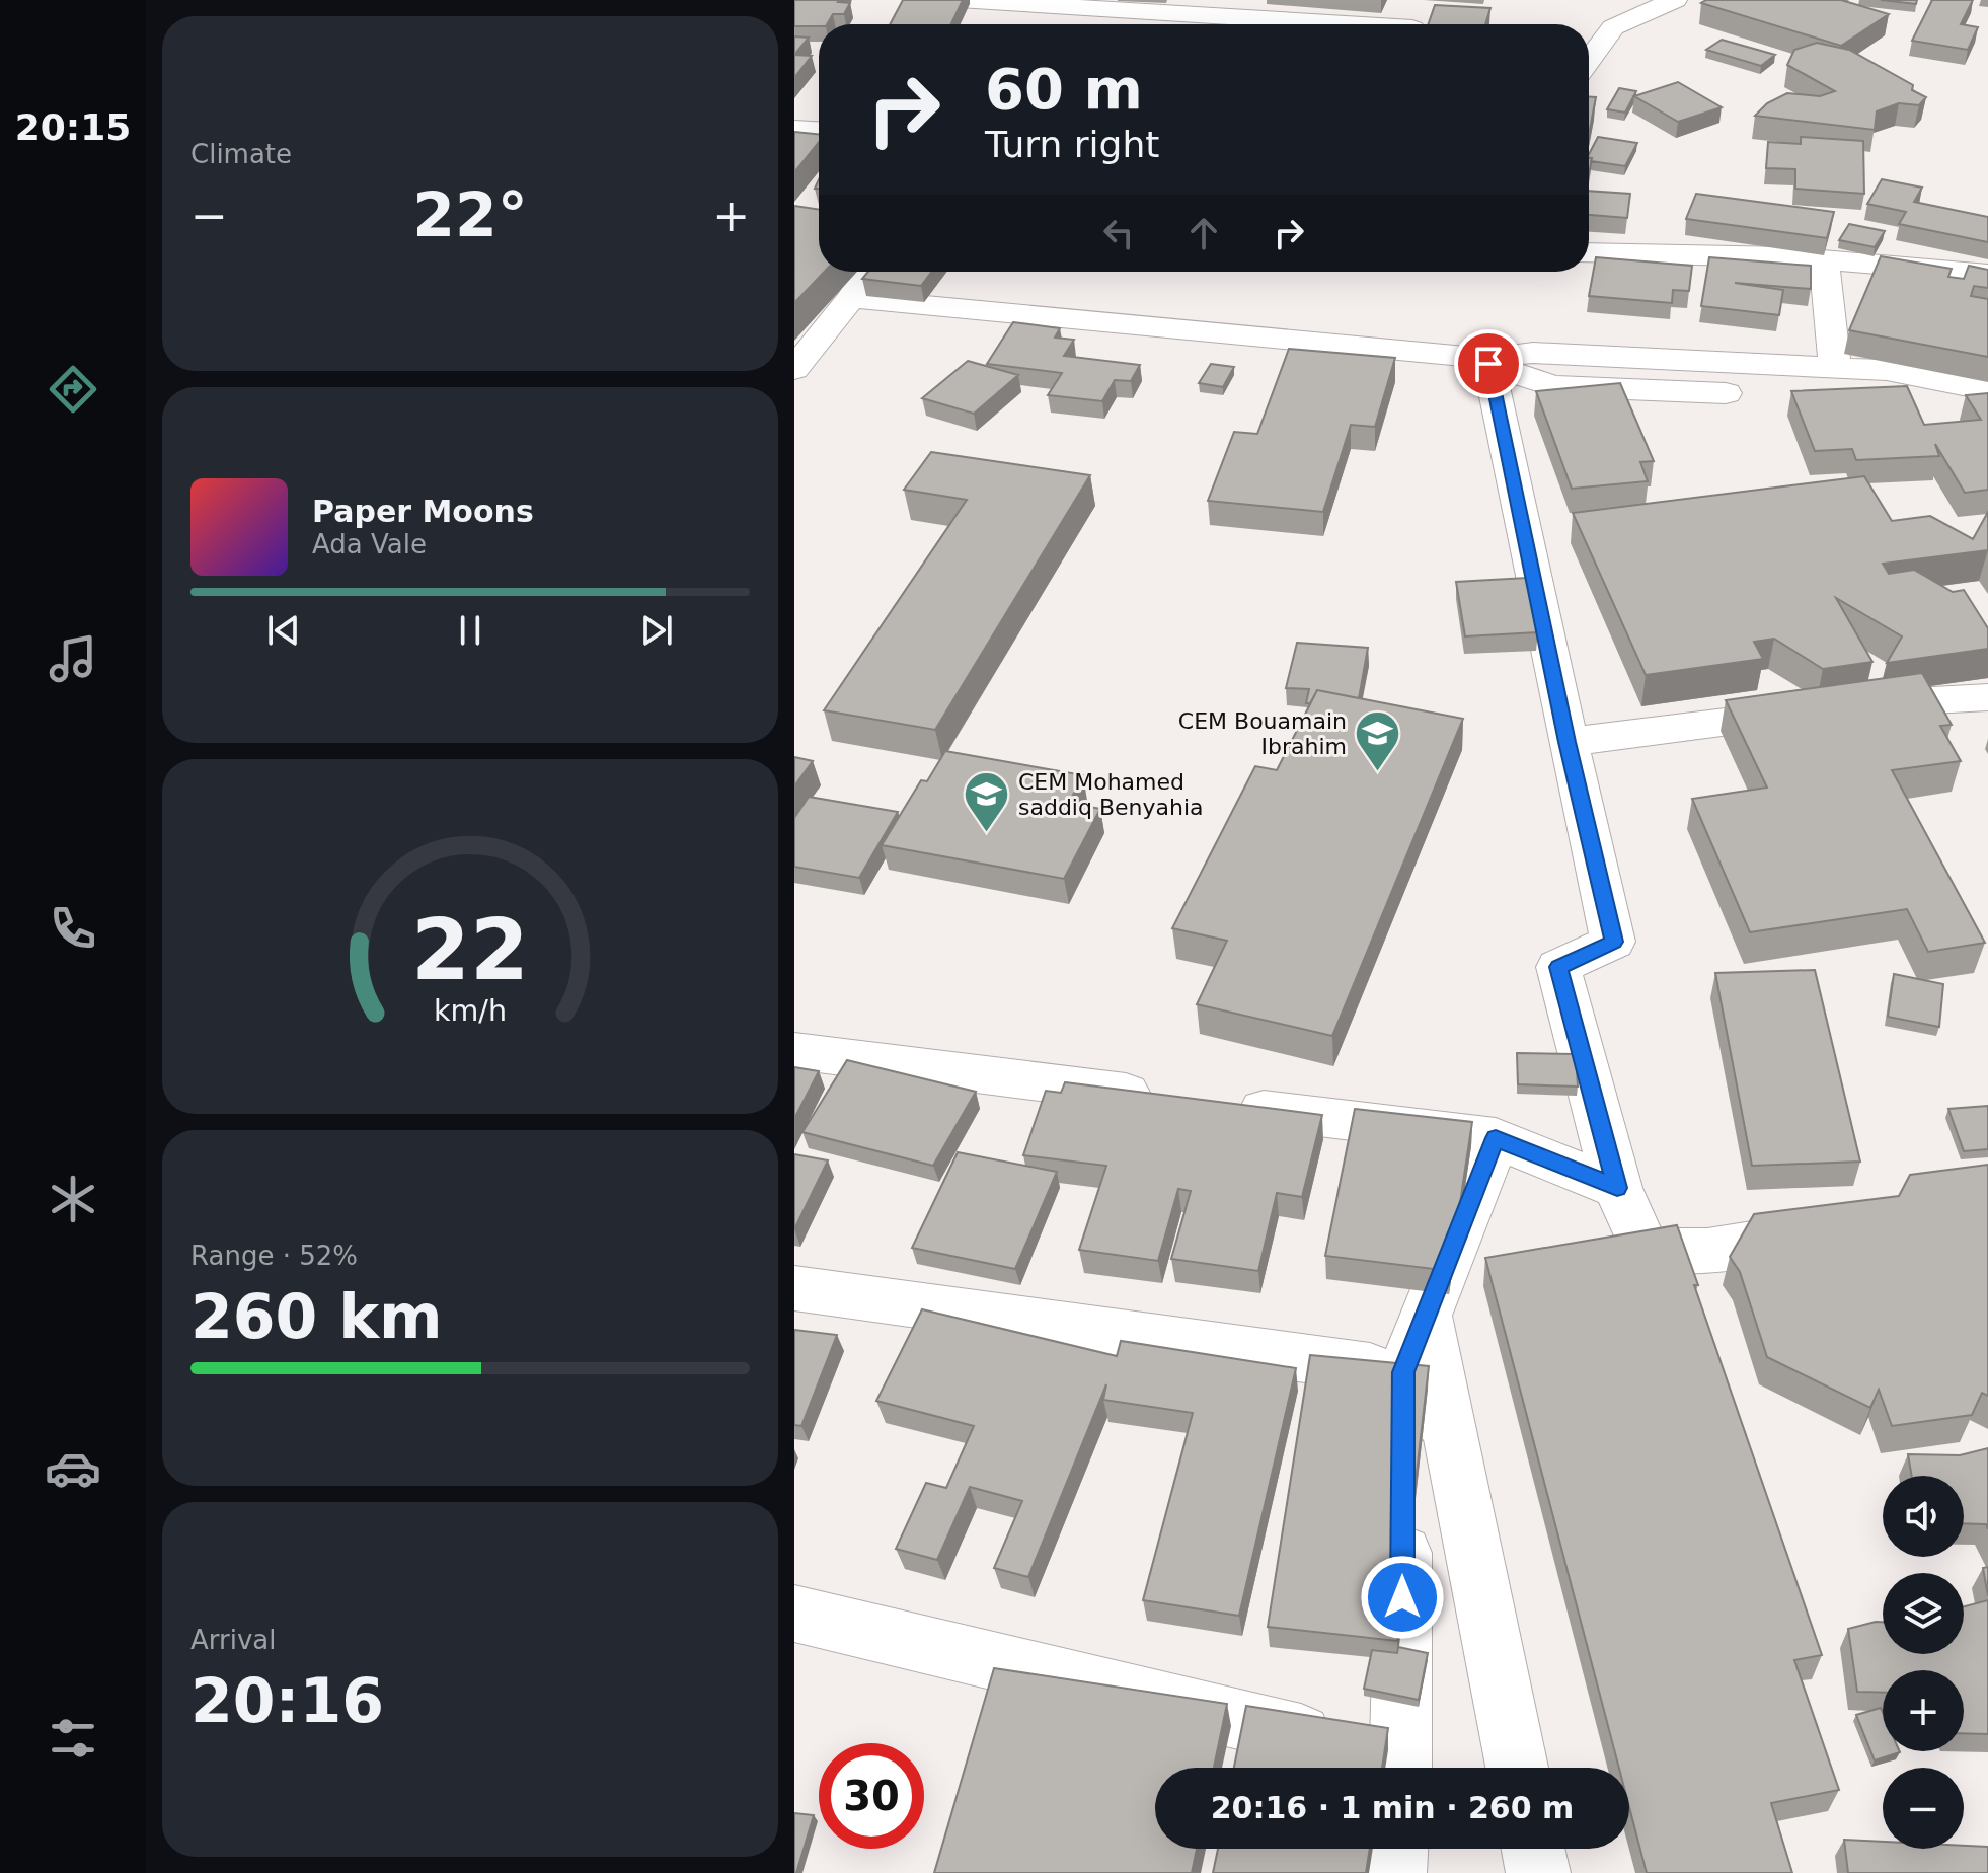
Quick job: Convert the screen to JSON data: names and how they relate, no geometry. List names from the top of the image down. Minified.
{"places":{"school or university":["CEM Bouamain Ibrahim","CEM Mohamed saddiq Benyahia"]},"page":{"tabs":"20:15","tile":["Climate",["Range · 52%","260 km"],["Arrival","20:16"]],"turn":["60 m","Turn right"],"heat":["−","22°","+"],"song":["Paper Moons","Ada Vale"],"map_buttons":["+","−"],"limit":"30","trip":"20:16 · 1 min · 260 m","gauge":["22","km/h"]}}
